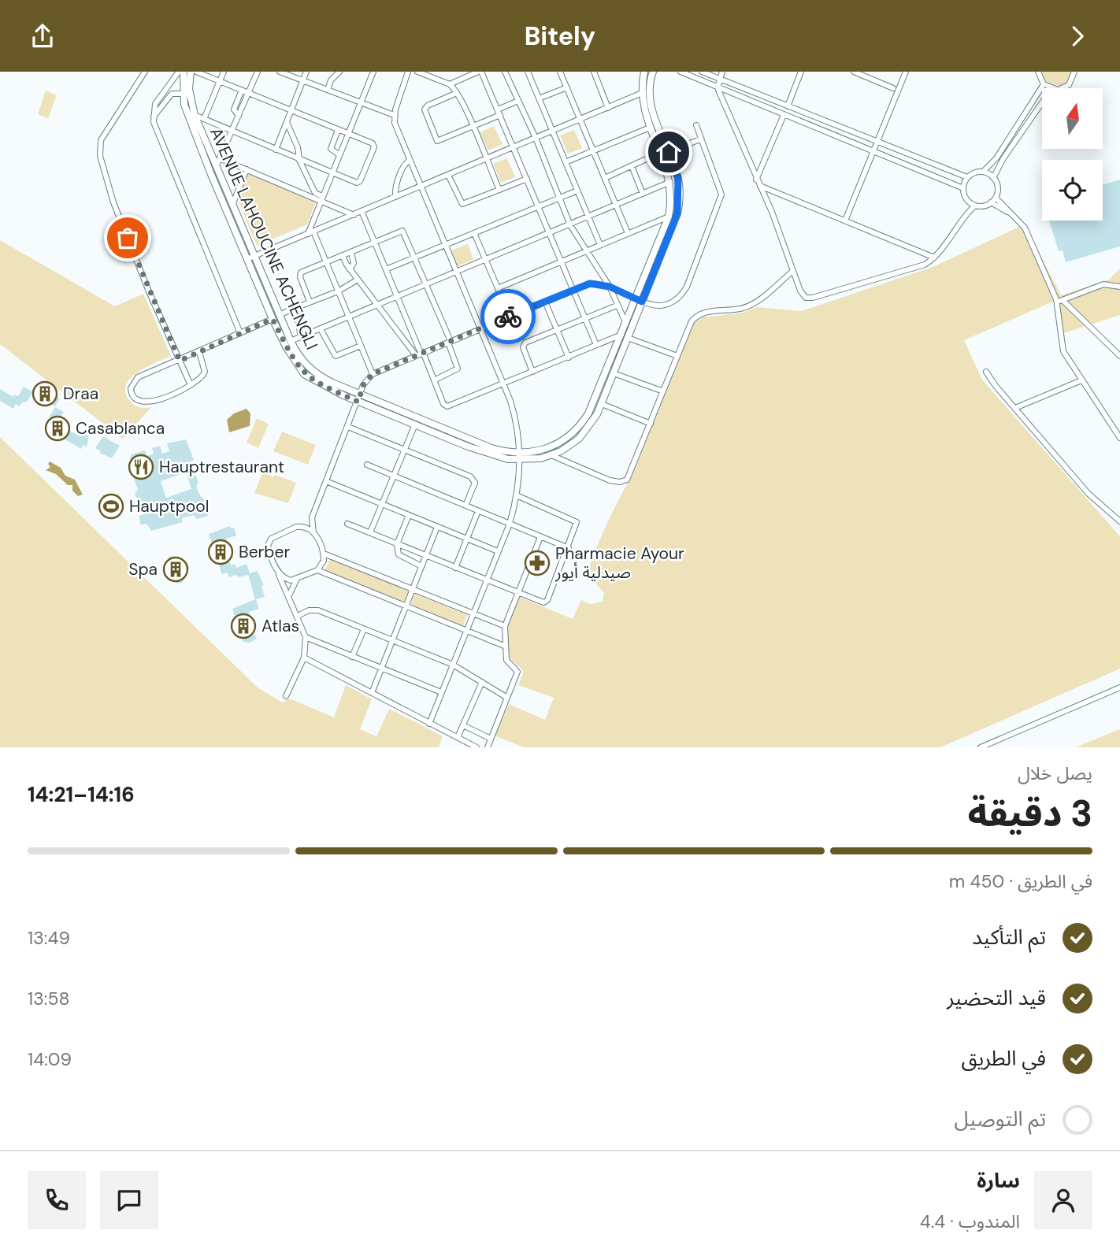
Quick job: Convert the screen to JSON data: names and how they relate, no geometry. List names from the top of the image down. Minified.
{"streets":{"street":["AVENUE LAHOUCINE ACHENGLI"]},"places":{"building":["Draa","Casablanca","Berber","Spa","Atlas"],"restaurant":["Hauptrestaurant"],"sports":["Hauptpool"],"pharmacy":["Pharmacie Ayour صيدلية أيور"]},"north":"top","page":{"header":"Bitely","heading":["3 دقيقة","يصل خلال","14:16–14:21"],"panel":["سارة","المندوب · 4.4"],"bar":"في الطريق · 450 m","list":[["تم التأكيد","13:49"],["قيد التحضير","13:58"],["في الطريق","14:09"],"تم التوصيل"]}}
